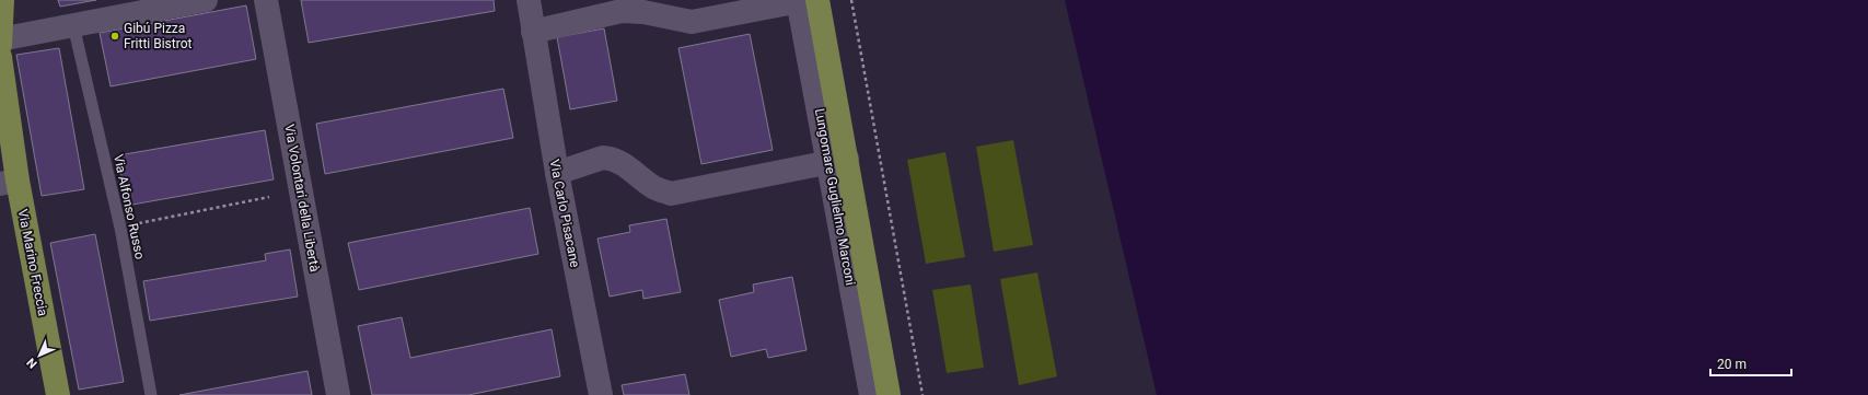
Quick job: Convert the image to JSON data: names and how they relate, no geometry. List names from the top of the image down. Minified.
{"streets":{"main road":["Lungomare Guglielmo Marconi","Via Marino Freccia"],"street":["Via Volontari della Libertà","Via Carlo Pisacane"],"lane":["Via Alfonso Russo"]},"places":["Gibú Pizza Fritti Bistrot"],"scale_bar":"20 m","north":"bottom left"}
